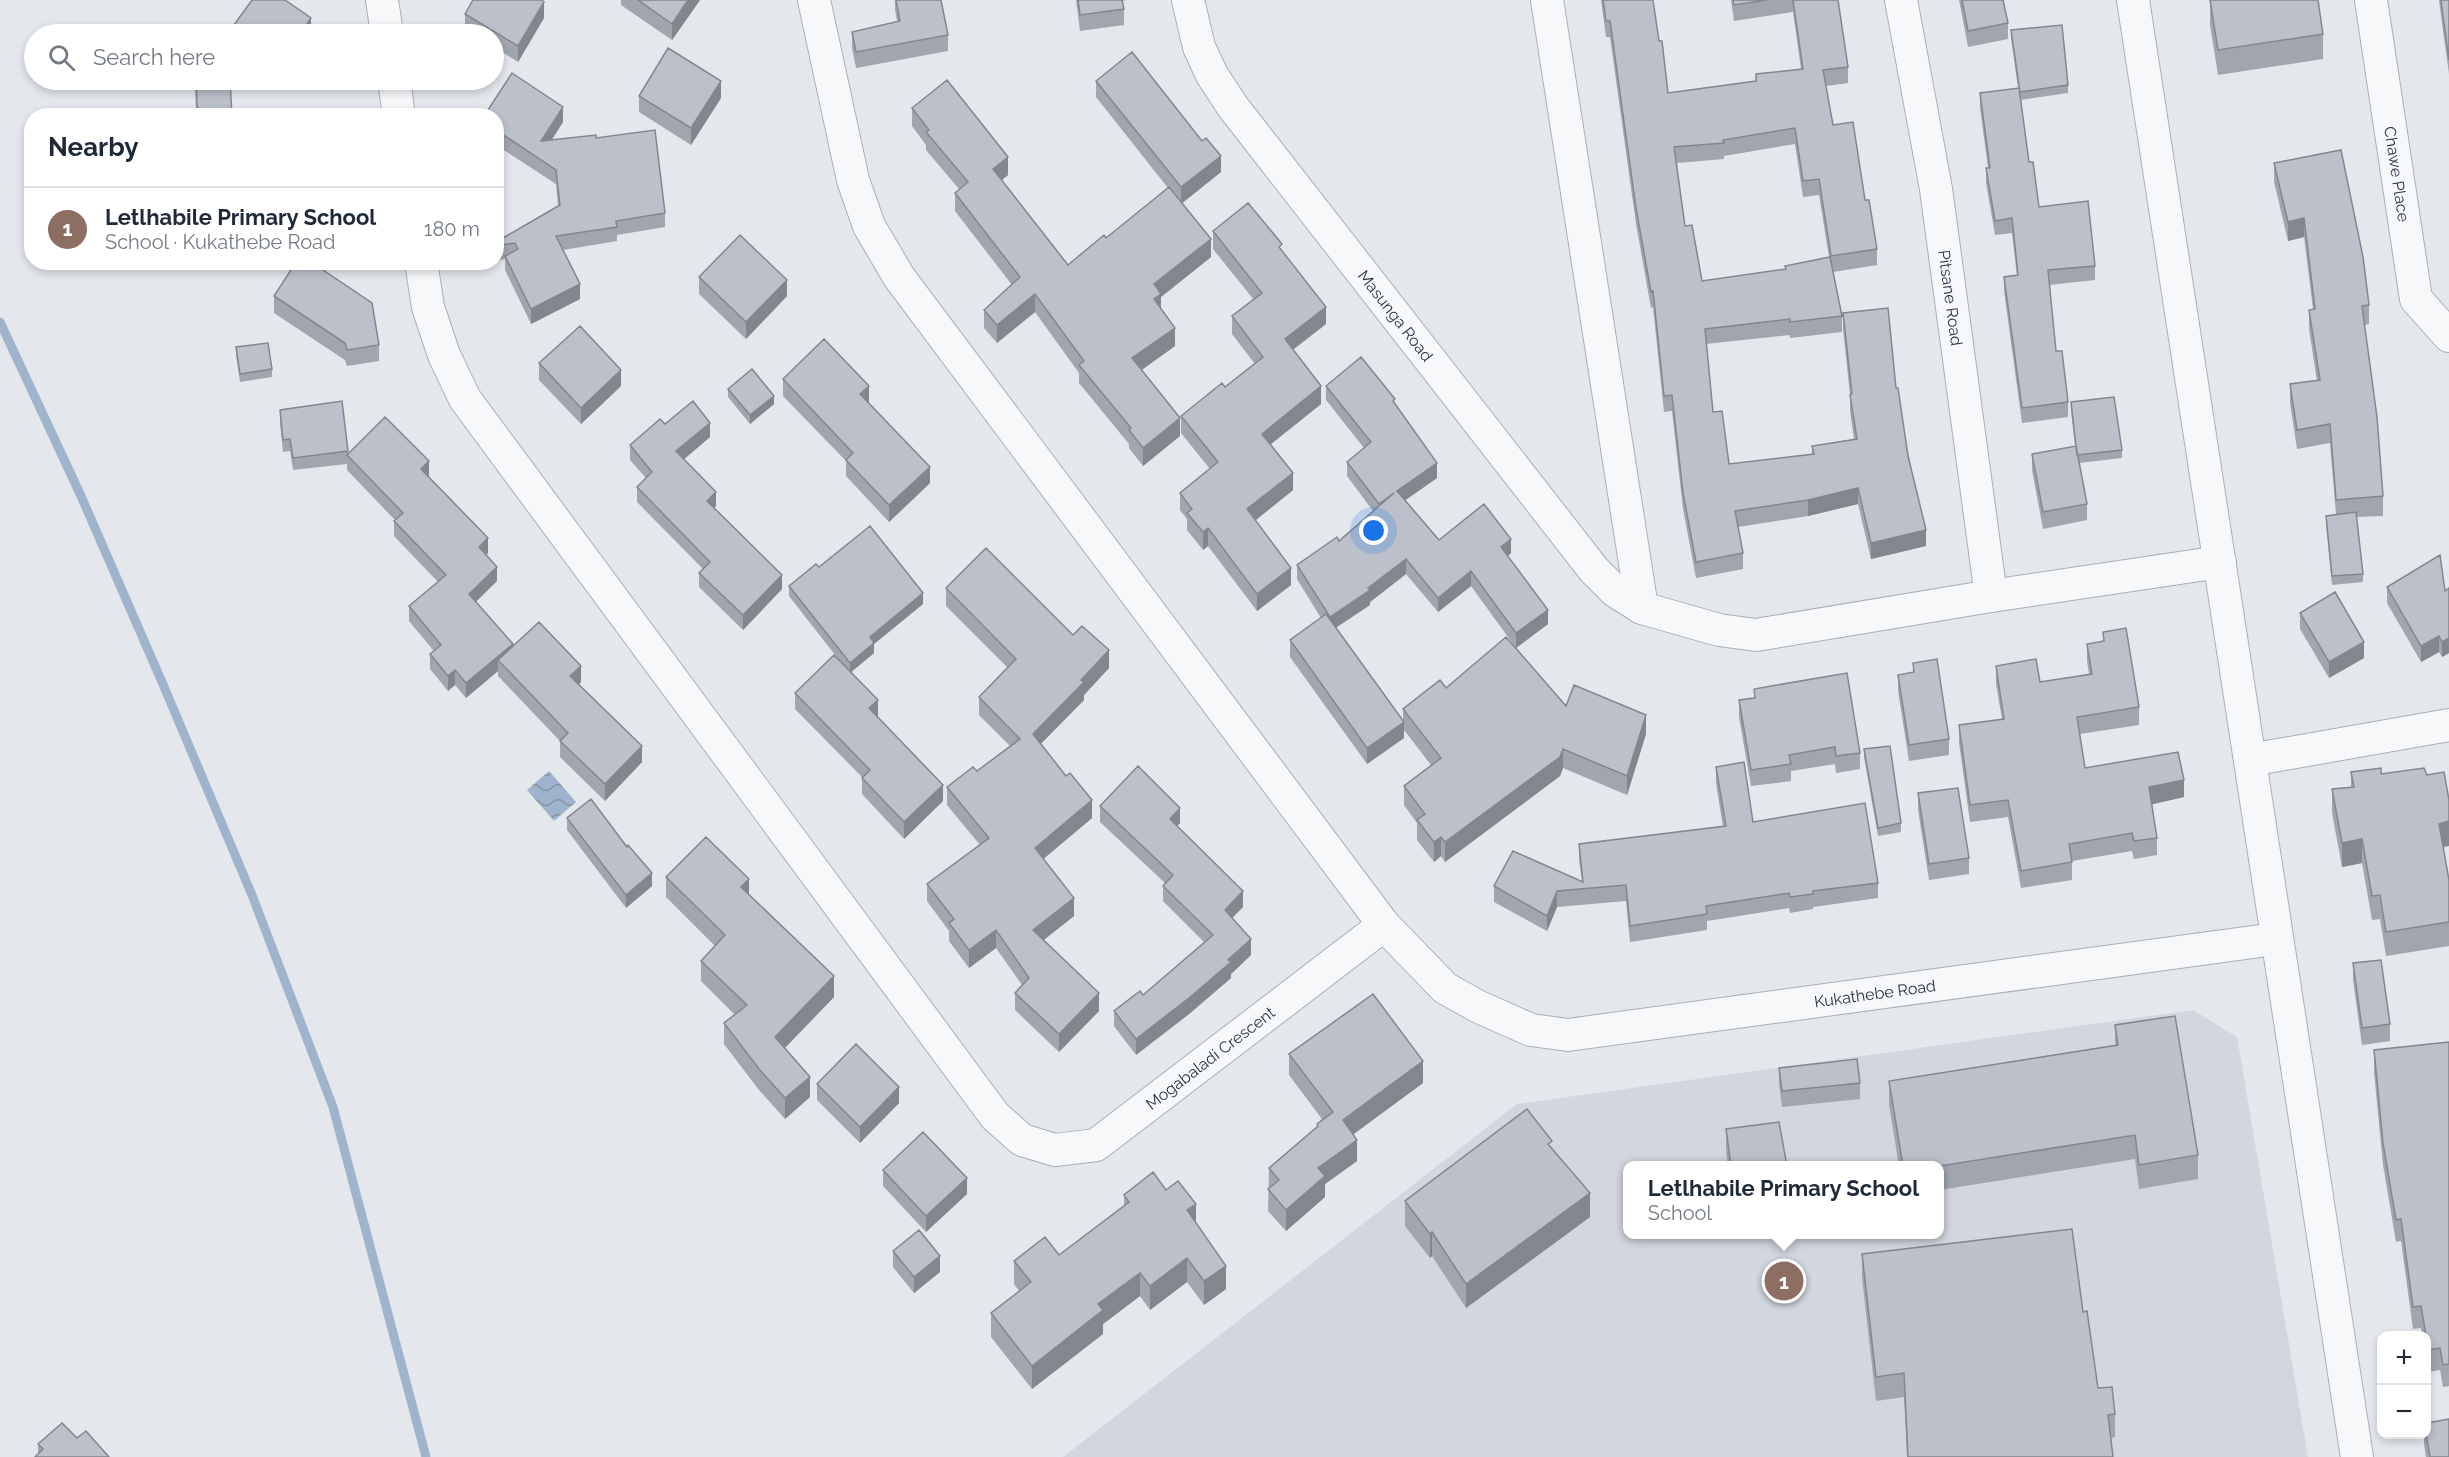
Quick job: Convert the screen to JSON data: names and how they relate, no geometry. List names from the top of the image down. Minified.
{"streets":{"street":["Chawe Place","Pitsane Road","Masunga Road","Kukathebe Road","Mogabaladi Crescent"]},"crossings":[["Pitsane Road","Masunga Road"],["Kukathebe Road","Mogabaladi Crescent"]],"page":{"search":"Search here","heading":"Nearby","list":[{"mark":"1","name":"Letlhabile Primary School","note":"School · Kukathebe Road","value":"180 m"}],"popup":["Letlhabile Primary School","School"],"pins":"1","map_buttons":["+","−"]}}
